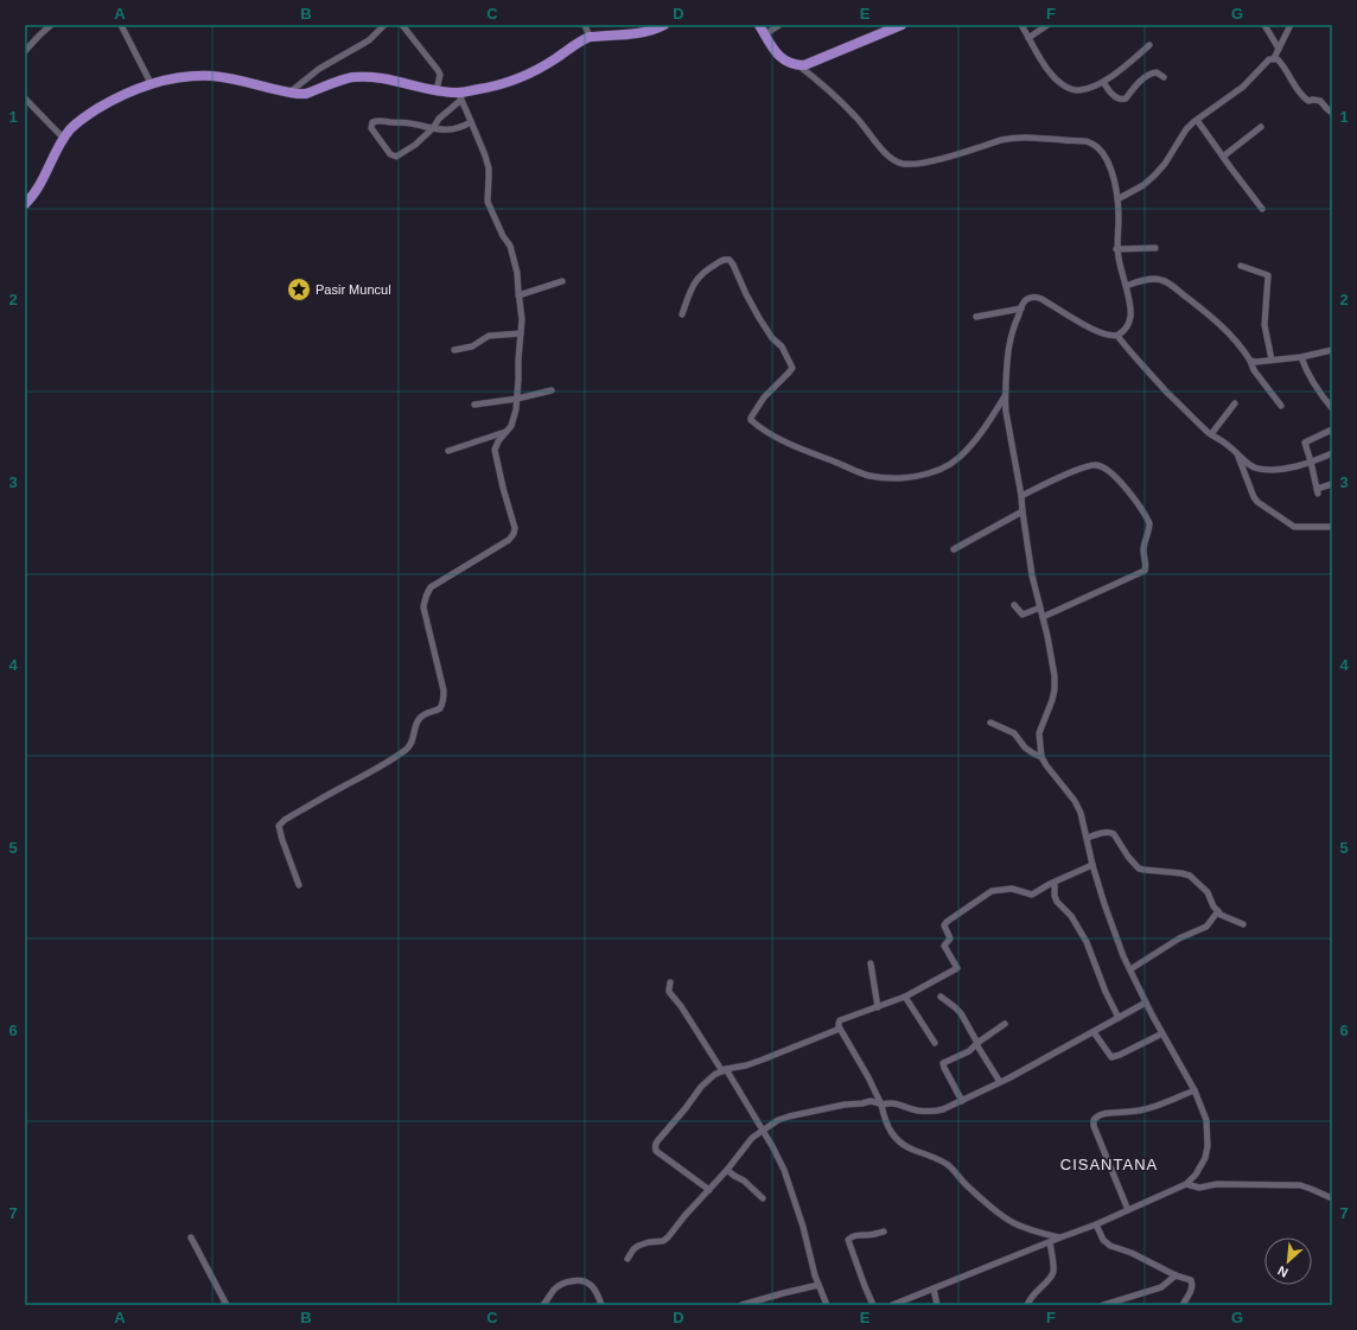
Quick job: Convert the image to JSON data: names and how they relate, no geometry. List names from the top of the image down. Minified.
{"districts":["CISANTANA"],"places":{"place":["Pasir Muncul"]},"north":"bottom left","grid":{"columns":["A","B","C","D","E","F","G"],"rows":["1","2","3","4","5","6","7"]}}
